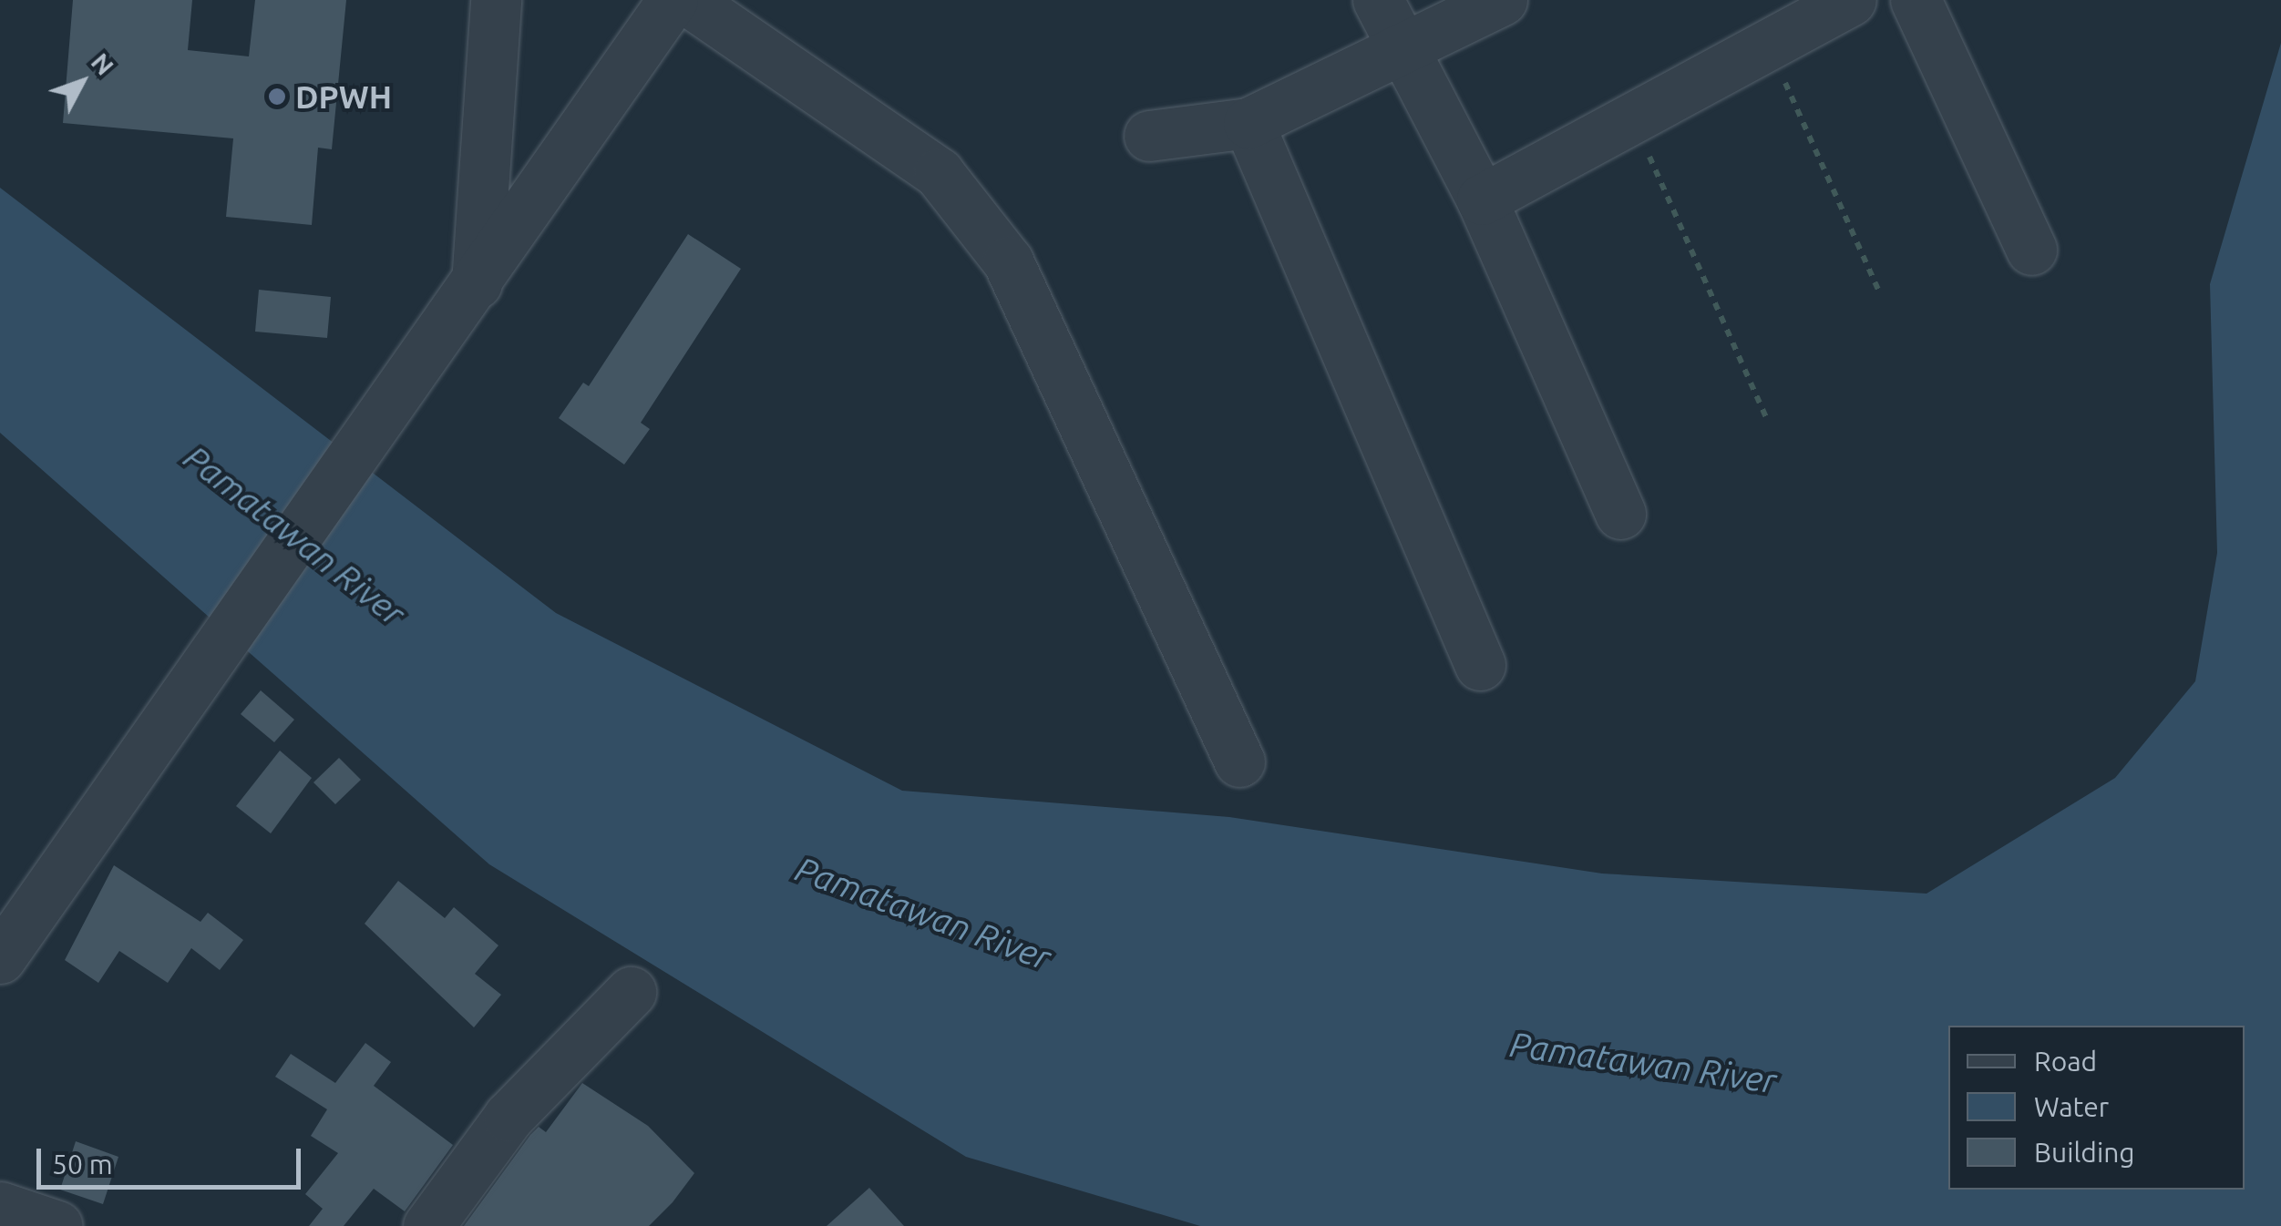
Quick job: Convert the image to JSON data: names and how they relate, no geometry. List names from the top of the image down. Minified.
{"water":["Pamatawan River"],"places":["DPWH"],"legend":["Road","Water","Building"],"scale_bar":"50 m","north":"top right"}
